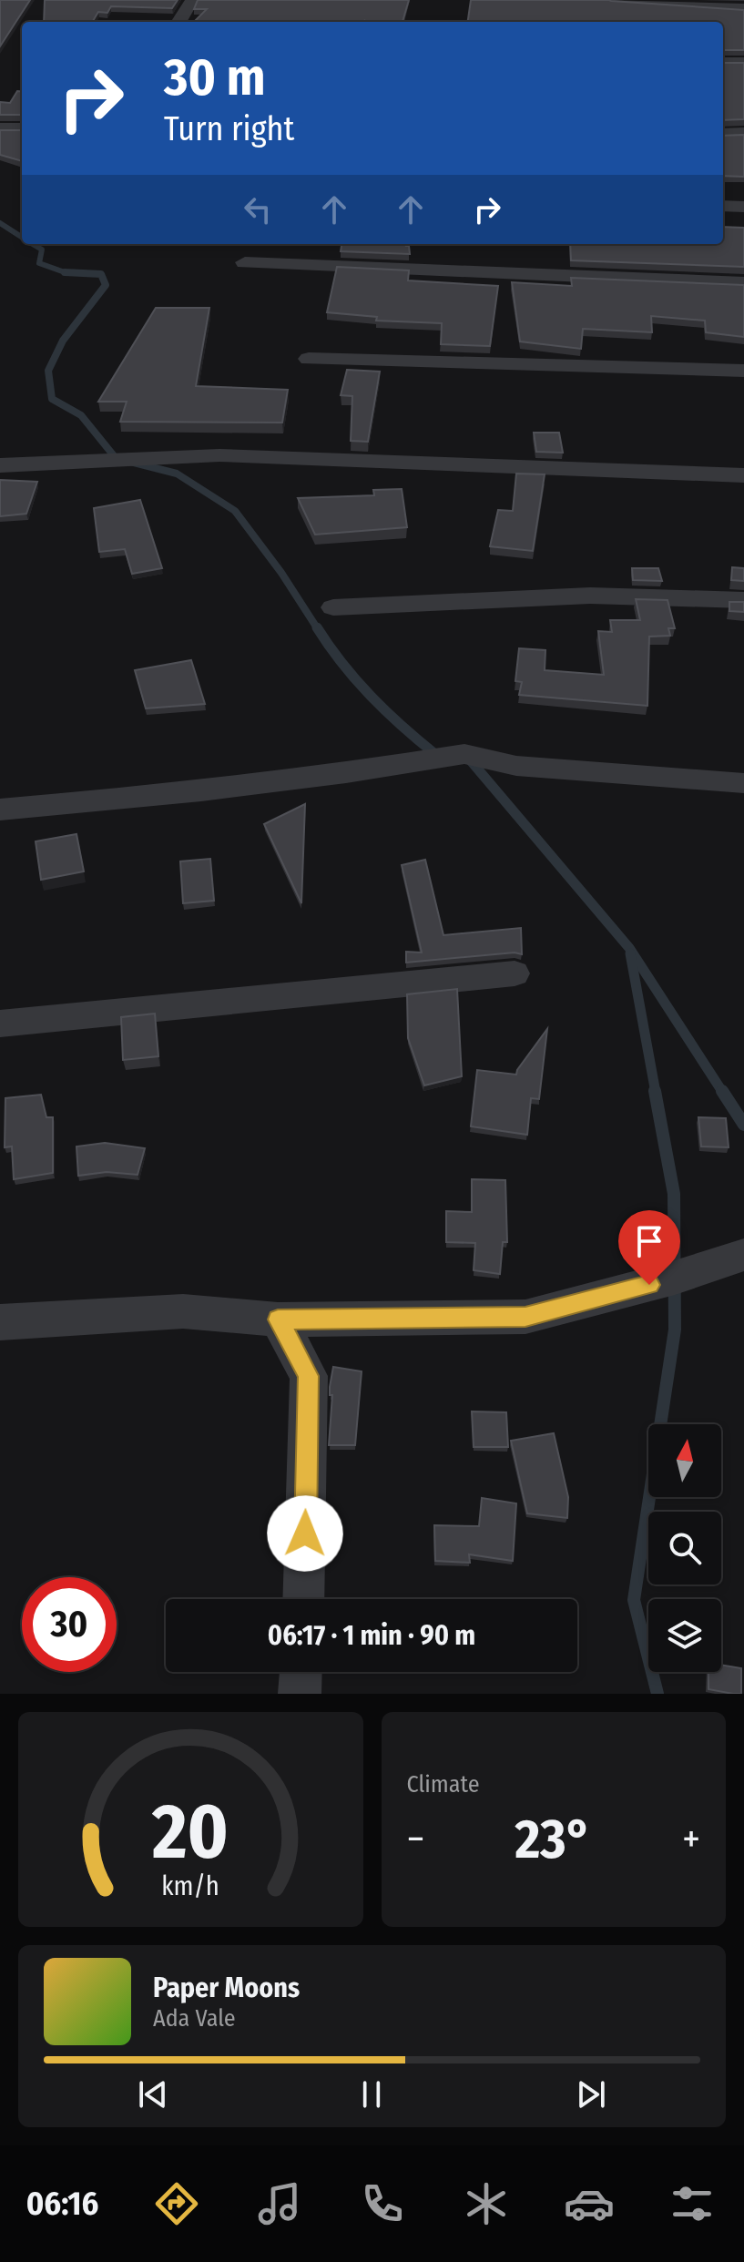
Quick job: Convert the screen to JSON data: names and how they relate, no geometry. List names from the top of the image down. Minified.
{"north":"top","page":{"turn":["30 m","Turn right"],"limit":"30","trip":"06:17 · 1 min · 90 m","tile":"Climate","heat":["−","23°","+"],"song":["Paper Moons","Ada Vale"],"tabs":"06:16","gauge":["20","km/h"]}}
